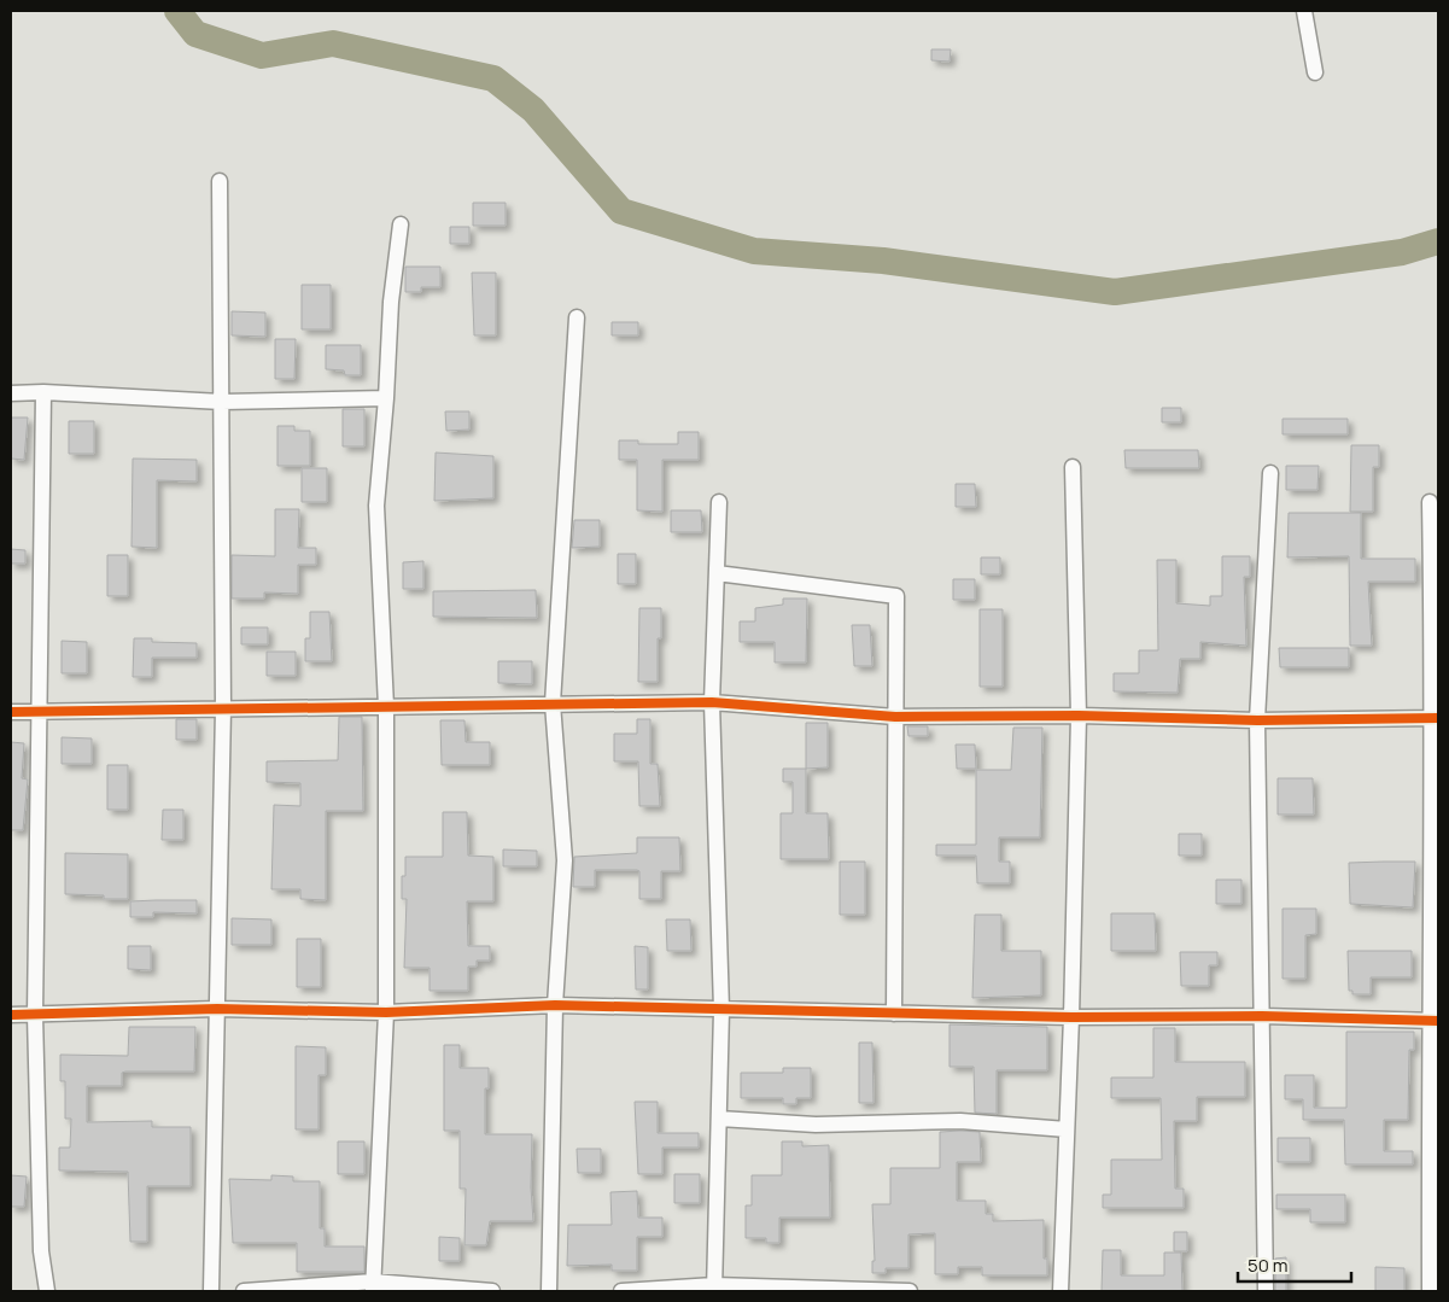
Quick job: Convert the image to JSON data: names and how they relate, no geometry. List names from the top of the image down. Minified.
{"scale_bar":"50 m"}
